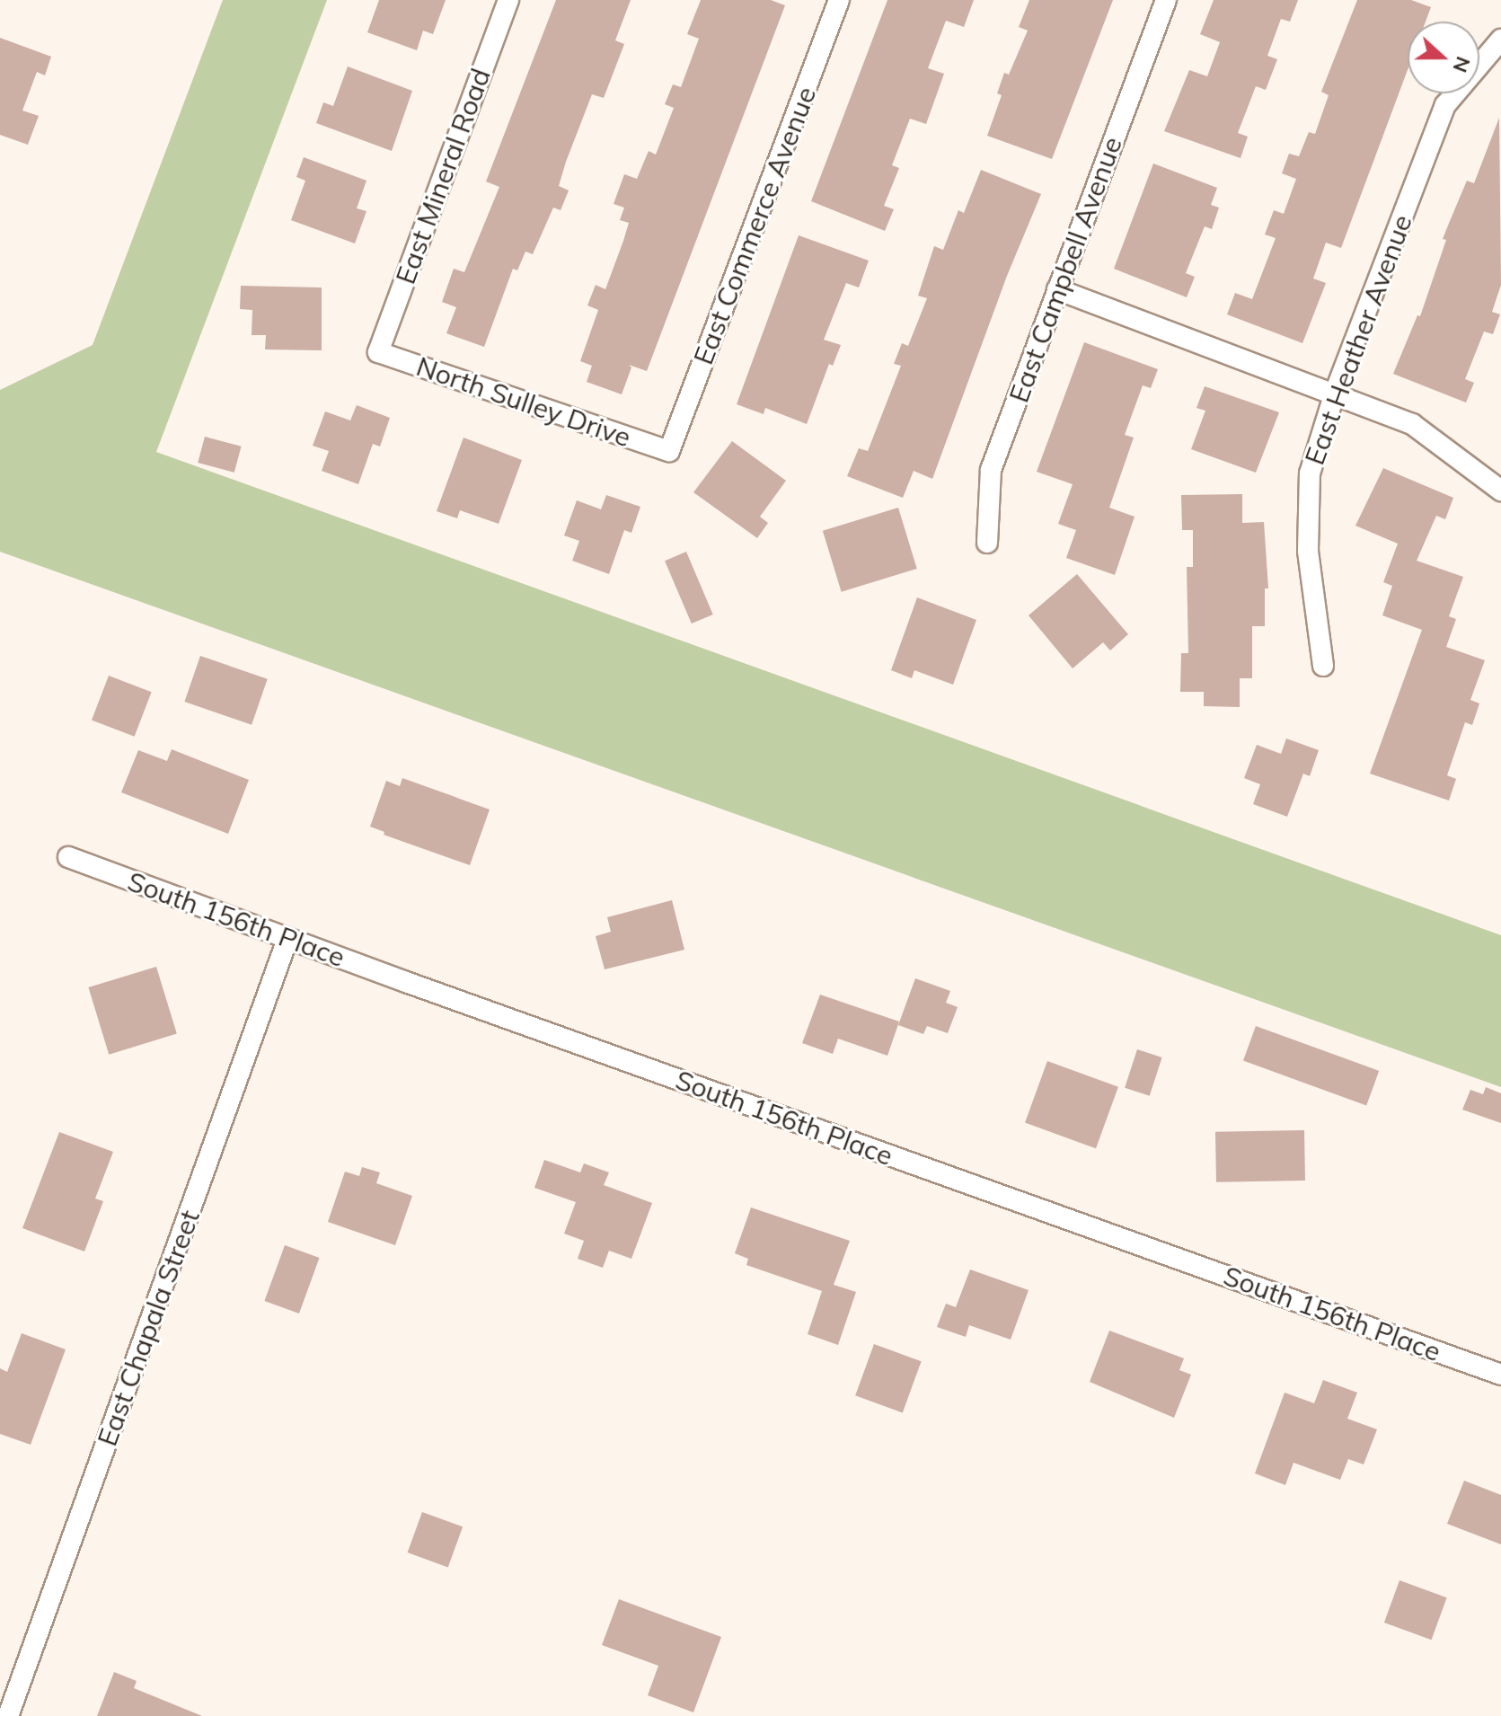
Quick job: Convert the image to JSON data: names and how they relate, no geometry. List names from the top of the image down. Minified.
{"streets":{"street":["East Mineral Road","East Commerce Avenue","East Campbell Avenue","East Heather Avenue","North Sulley Drive","South 156th Place","East Chapala Street"]},"crossings":[["East Mineral Road","North Sulley Drive"],["East Commerce Avenue","North Sulley Drive"],["South 156th Place","East Chapala Street"]],"north":"right"}
